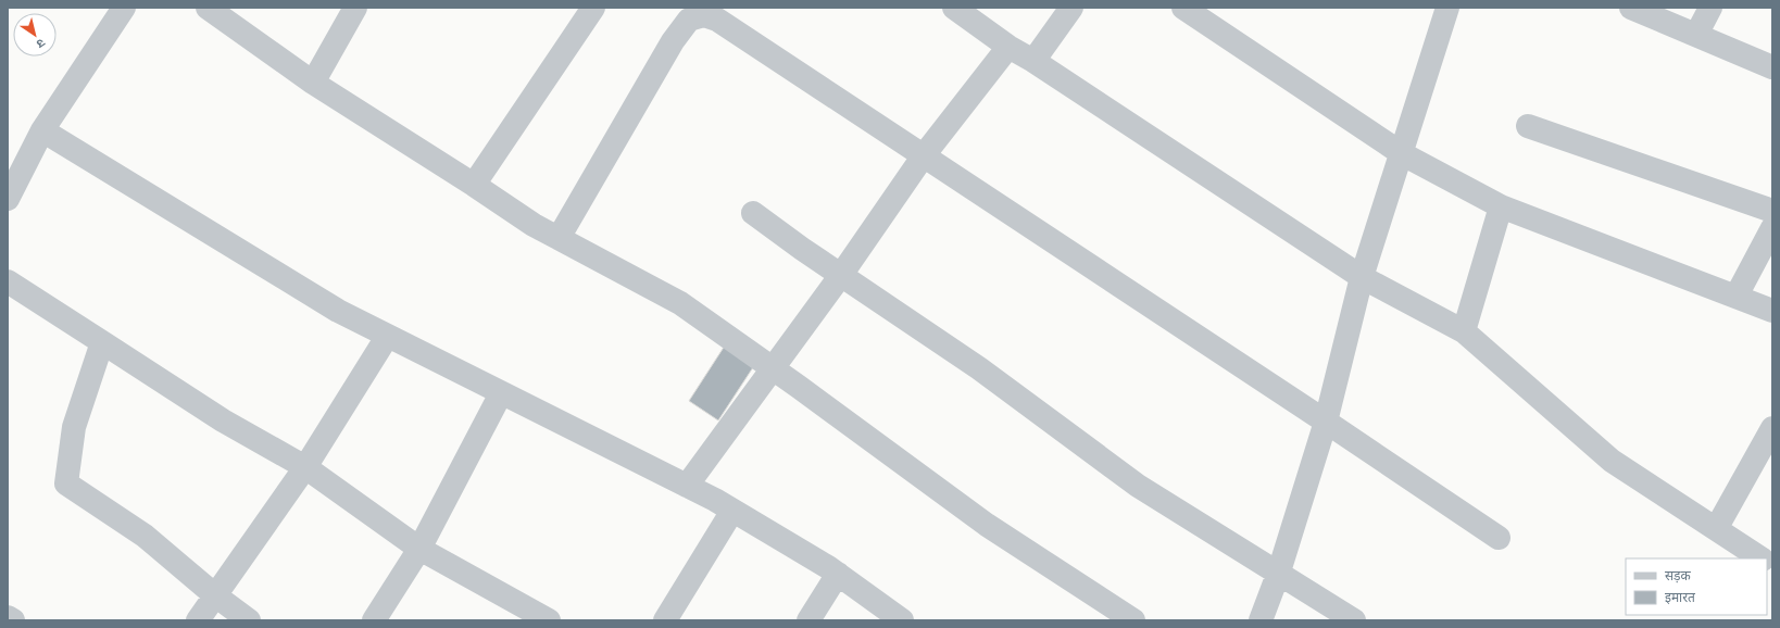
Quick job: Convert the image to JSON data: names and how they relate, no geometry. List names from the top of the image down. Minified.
{"legend":["सड़क","इमारत"],"north":"bottom right"}
